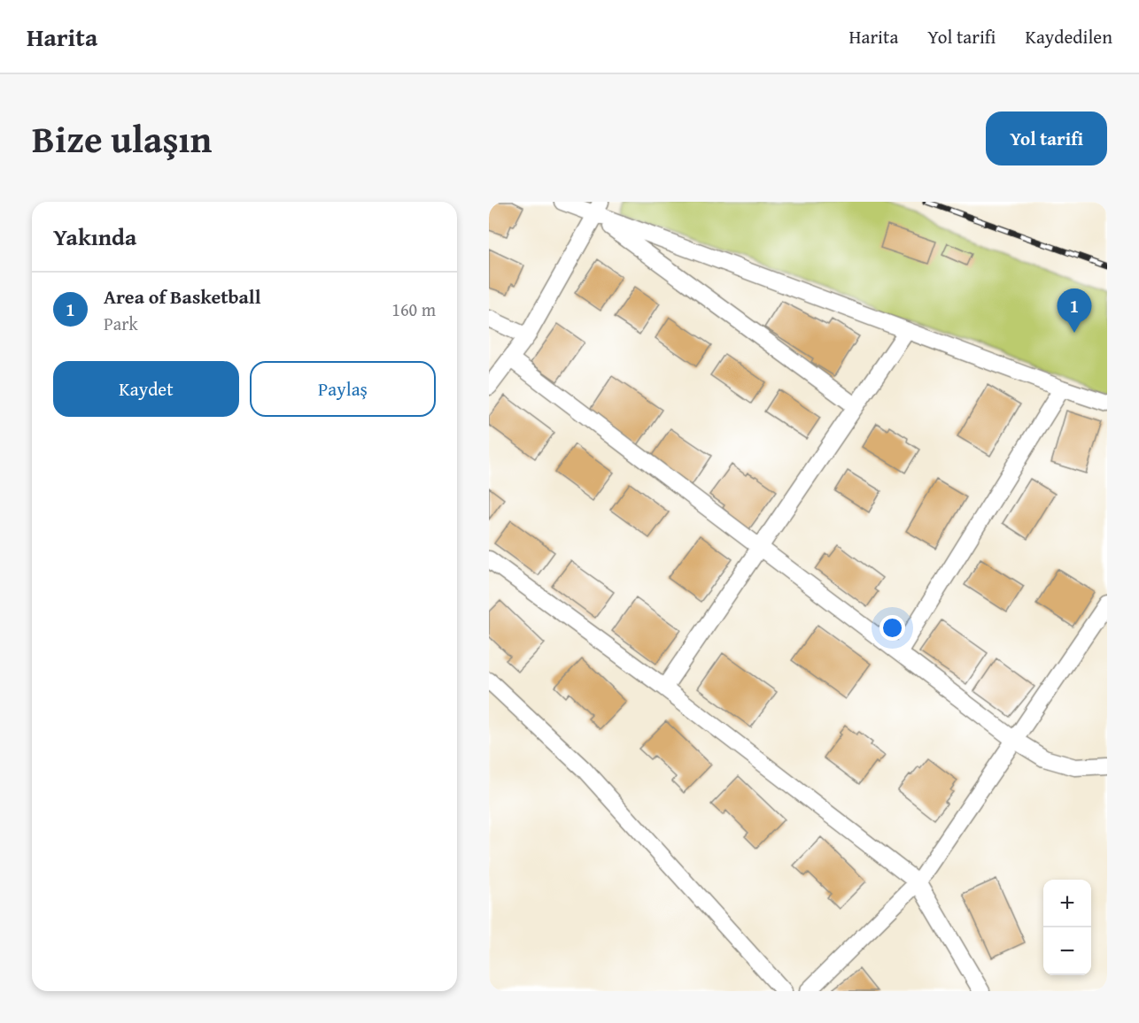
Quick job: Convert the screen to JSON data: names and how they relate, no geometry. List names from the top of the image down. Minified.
{"page":{"header":"Harita","nav":["Harita","Yol tarifi","Kaydedilen"],"title":"Bize ulaşın","buttons":["Yol tarifi",["Kaydet","Paylaş"]],"heading":"Yakında","list":[{"mark":"1","name":"Area of Basketball","note":"Park","value":"160 m"}],"pins":"1","map_buttons":["+","−"]}}
